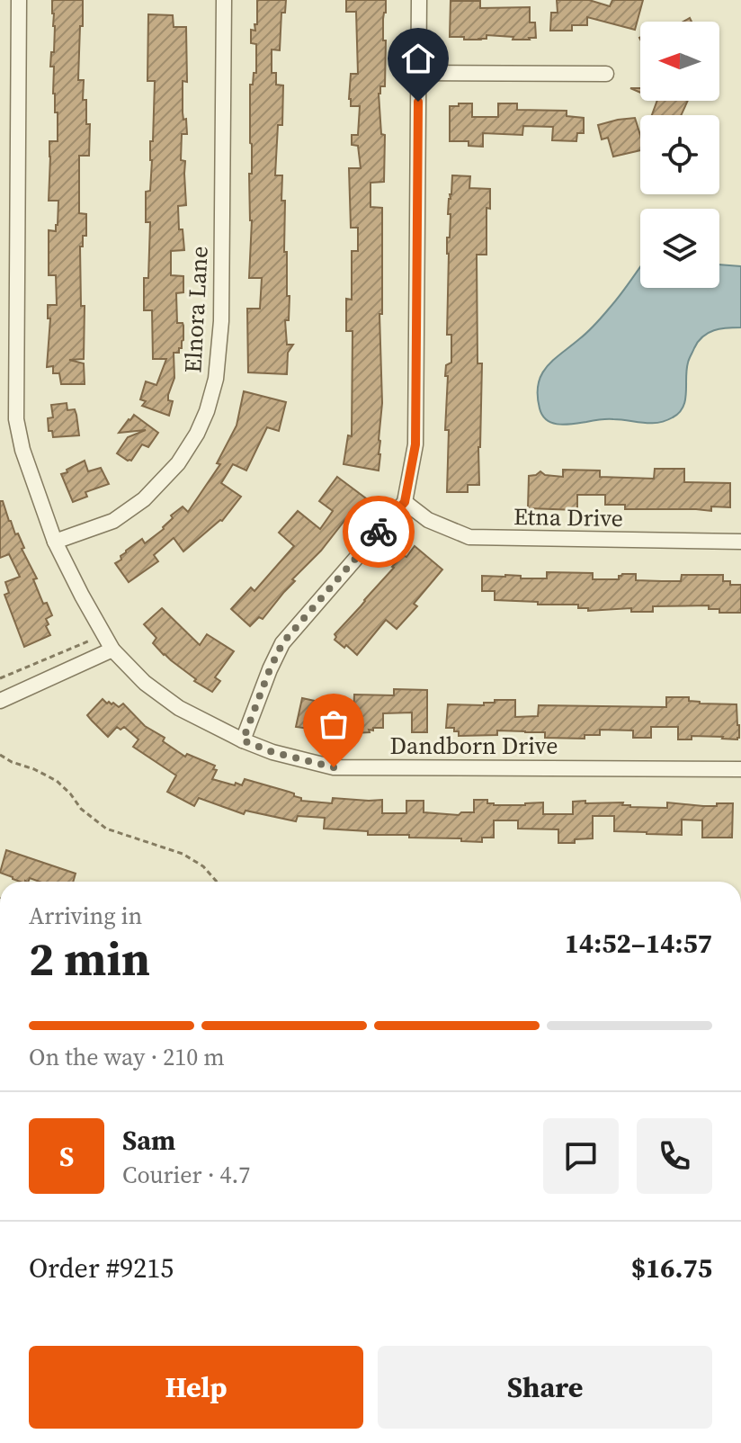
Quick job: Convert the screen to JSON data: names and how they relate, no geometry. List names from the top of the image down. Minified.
{"streets":{"street":["Elnora Lane","Etna Drive","Dandborn Drive"]},"crossings":[["Elnora Lane","Dandborn Drive"]],"north":"left","page":{"heading":["2 min","Arriving in","14:52–14:57"],"panel":["Sam","Courier · 4.7","Order #9215","$16.75"],"bar":"On the way · 210 m","round":"S","buttons":["Help","Share"]}}
